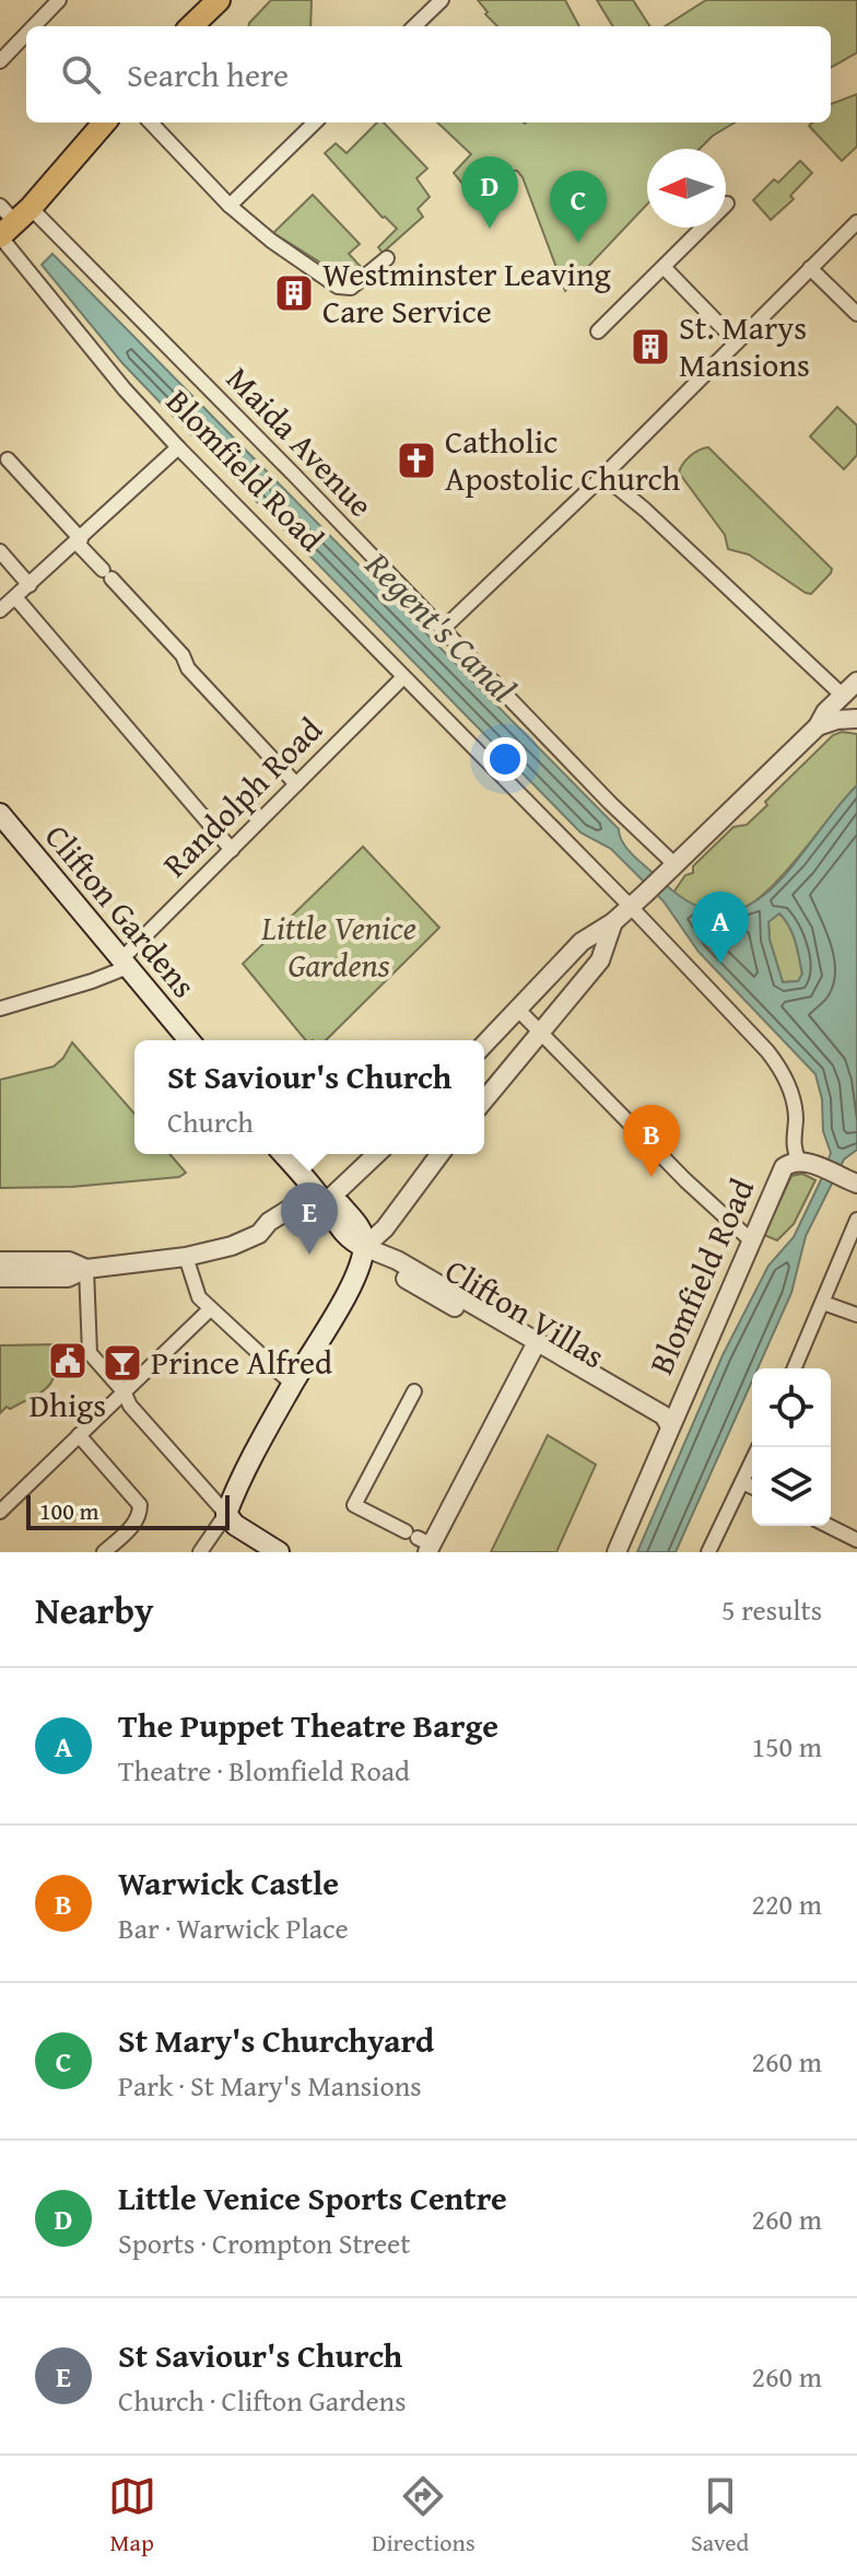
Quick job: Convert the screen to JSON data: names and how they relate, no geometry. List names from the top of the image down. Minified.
{"streets":{"main road":["Clifton Gardens"],"street":["Maida Avenue","Blomfield Road","Randolph Road","Clifton Villas"]},"crossings":[["Maida Avenue","Blomfield Road"],["Blomfield Road","Randolph Road"],["Blomfield Road","Clifton Villas"],["Randolph Road","Clifton Gardens"]],"water":["Regent's Canal"],"parks":["Little Venice Gardens"],"places":{"building":["Westminster Leaving Care Service","St. Marys Mansions"],"church":["Catholic Apostolic Church"],"public building":["Dhigs"],"bar":["Prince Alfred"]},"scale_bar":"100 m","north":"left","page":{"search":"Search here","pins":["D","C","A","B","E"],"popup":["St Saviour's Church","Church"],"scale":"100 m","heading":["Nearby","5 results"],"list":[{"mark":"A","name":"The Puppet Theatre Barge","note":"Theatre · Blomfield Road","value":"150 m"},{"mark":"B","name":"Warwick Castle","note":"Bar · Warwick Place","value":"220 m"},{"mark":"C","name":"St Mary's Churchyard","note":"Park · St Mary's Mansions","value":"260 m"},{"mark":"D","name":"Little Venice Sports Centre","note":"Sports · Crompton Street","value":"260 m"},{"mark":"E","name":"St Saviour's Church","note":"Church · Clifton Gardens","value":"260 m"}],"nav":["Map","Directions","Saved"]}}
